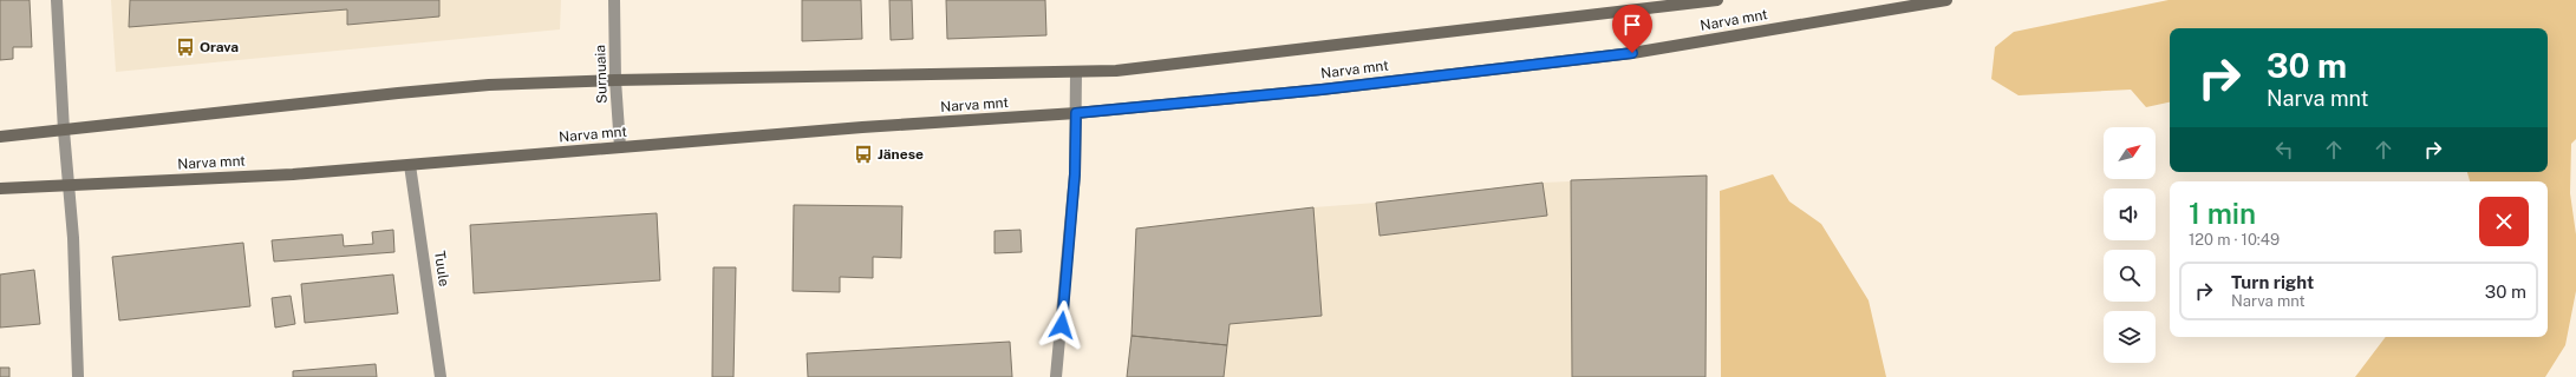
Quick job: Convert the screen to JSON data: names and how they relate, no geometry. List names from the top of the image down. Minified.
{"streets":{"main road":["Narva mnt"],"street":["Surnuaia","Tuule"]},"crossings":[["Narva mnt","Surnuaia"],["Narva mnt","Tuule"]],"places":{"bus stop":["Orava","Jänese"]},"north":"top right","page":{"turn":["30 m","Narva mnt"],"heading":["1 min","120 m · 10:49"],"list":[{"name":"Turn right","note":"Narva mnt","value":"30 m"}]}}
